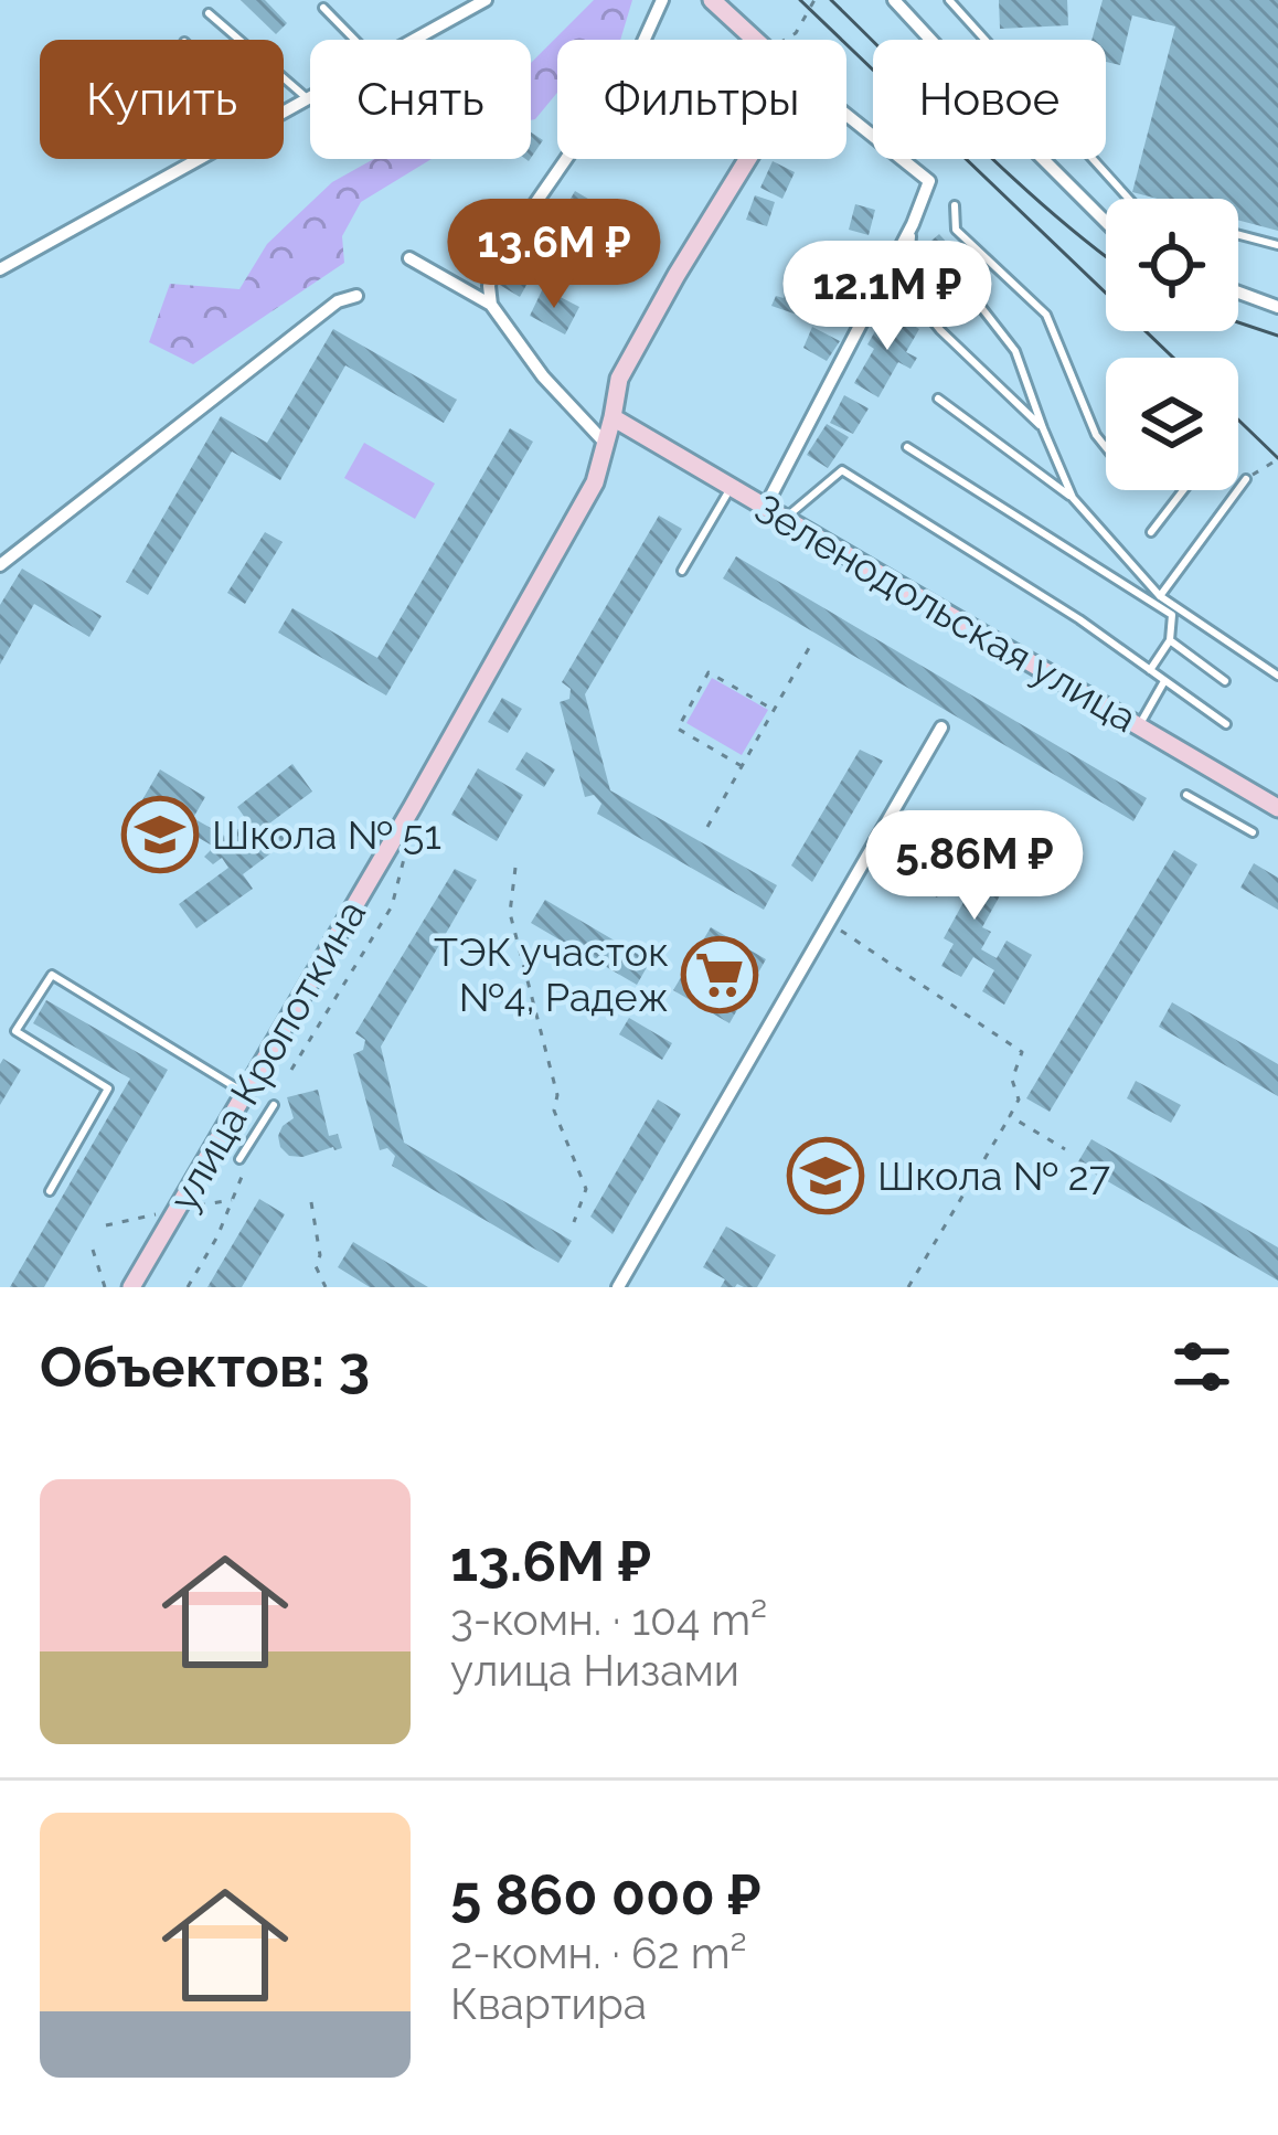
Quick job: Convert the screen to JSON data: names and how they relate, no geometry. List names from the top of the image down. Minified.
{"streets":{"street":["Зеленодольская улица","улица Кропоткина"]},"crossings":[["Зеленодольская улица","улица Кропоткина"]],"places":{"school or university":["Школа № 51","Школа № 27"],"supermarket":["ТЭК участок №4, Радеж"]},"page":{"chip":["Купить","Снять","Фильтры","Новое"],"price":["13.6M ₽","12.1M ₽","5.86M ₽"],"heading":"Объектов: 3","list":[{"name":"13.6M ₽","note":"3-комн. · 104 m² · улица Низами"},{"name":"5 860 000 ₽","note":"2-комн. · 62 m² · Квартира"}]}}
